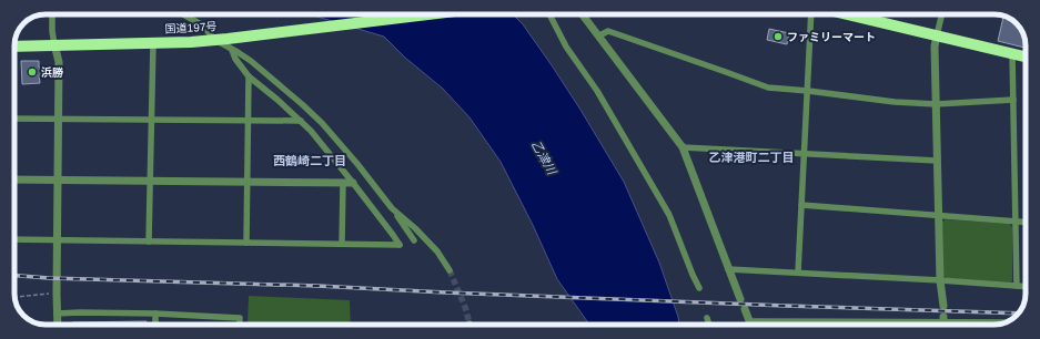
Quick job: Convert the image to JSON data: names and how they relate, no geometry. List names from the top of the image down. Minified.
{"streets":{"highway":["国道197号"]},"districts":["乙津港町二丁目","西鶴崎二丁目"],"water":["乙津川"],"places":["ファミリーマート","浜勝"]}
